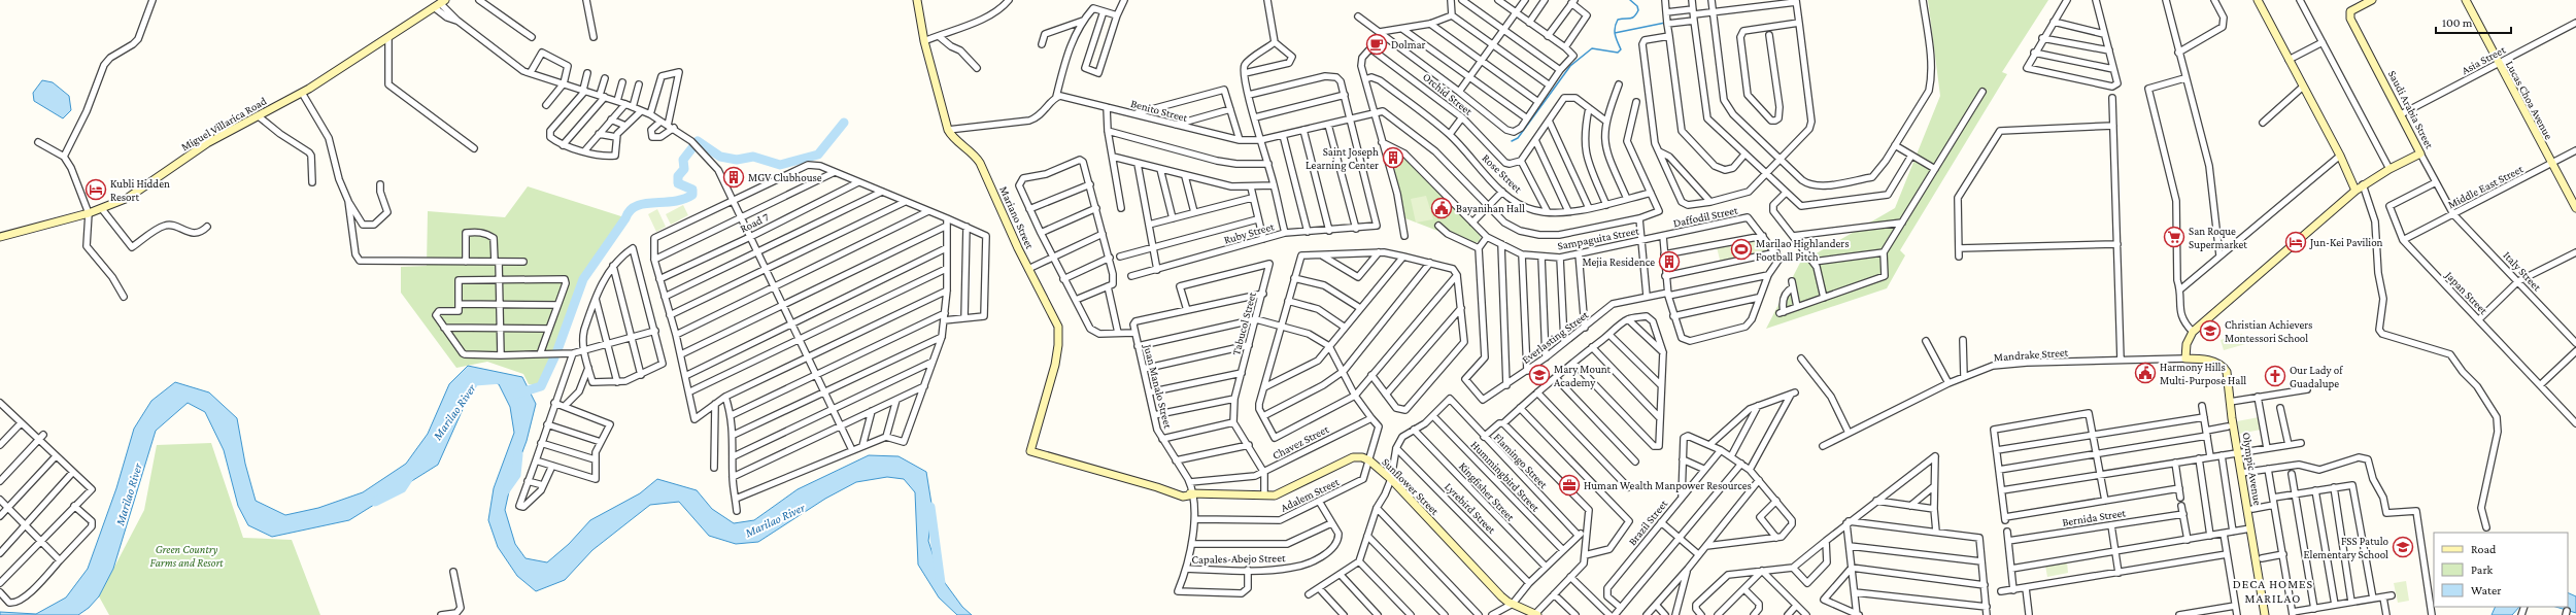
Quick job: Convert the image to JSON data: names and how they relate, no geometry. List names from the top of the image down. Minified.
{"streets":{"main road":["Lucas Choa Avenue","Saudi Arabia Street","Miguel Villarica Road","Mariano Street","Olympic Avenue","Sunflower Street"],"street":["Asia Street","Orchid Street","Benito Street","Rose Street","Middle East Street","Daffodil Street","Road 7","Ruby Street","Sampaguita Street","Italy Street","Japan Street","Tabucol Street","Everlasting Street","Mandrake Street","Juan Manalo Street","Chavez Street","Flamingo Street","Hummingbird Street","Kingfisher Street","Adalem Street","Lyrebird Street","Bernida Street","Brazil Street","Capales-Abejo Street"]},"crossings":[["Asia Street","Lucas Choa Avenue"],["Asia Street","Saudi Arabia Street"],["Orchid Street","Rose Street"],["Lucas Choa Avenue","Middle East Street"],["Saudi Arabia Street","Middle East Street"],["Saudi Arabia Street","Italy Street"],["Saudi Arabia Street","Japan Street"],["Benito Street","Ruby Street"],["Middle East Street","Italy Street"],["Middle East Street","Japan Street"],["Daffodil Street","Sampaguita Street"],["Daffodil Street","Everlasting Street"],["Mariano Street","Sunflower Street"],["Tabucol Street","Juan Manalo Street"],["Mandrake Street","Olympic Avenue"],["Juan Manalo Street","Chavez Street"],["Juan Manalo Street","Sunflower Street"],["Juan Manalo Street","Adalem Street"],["Juan Manalo Street","Capales-Abejo Street"],["Flamingo Street","Hummingbird Street"],["Sunflower Street","Adalem Street"],["Adalem Street","Capales-Abejo Street"]],"districts":["DECA HOMES MARILAO"],"water":["Marilao River"],"parks":["Green Country Farms and Resort"],"places":{"cafe":["Dolmar"],"building":["Saint Joseph Learning Center","MGV Clubhouse","Mejia Residence"],"hotel":["Kubli Hidden Resort","Jun-Kei Pavilion"],"public building":["Bayanihan Hall","Harmony Hills Multi-Purpose Hall"],"supermarket":["San Roque Supermarket"],"sports":["Marilao Highlanders Football Pitch"],"school or university":["Christian Achievers Montessori School","Mary Mount Academy","FSS Patulo Elementary School"],"church":["Our Lady of Guadalupe"],"office":["Human Wealth Manpower Resources"]},"legend":["Road","Park","Water"],"scale_bar":"100 m"}
